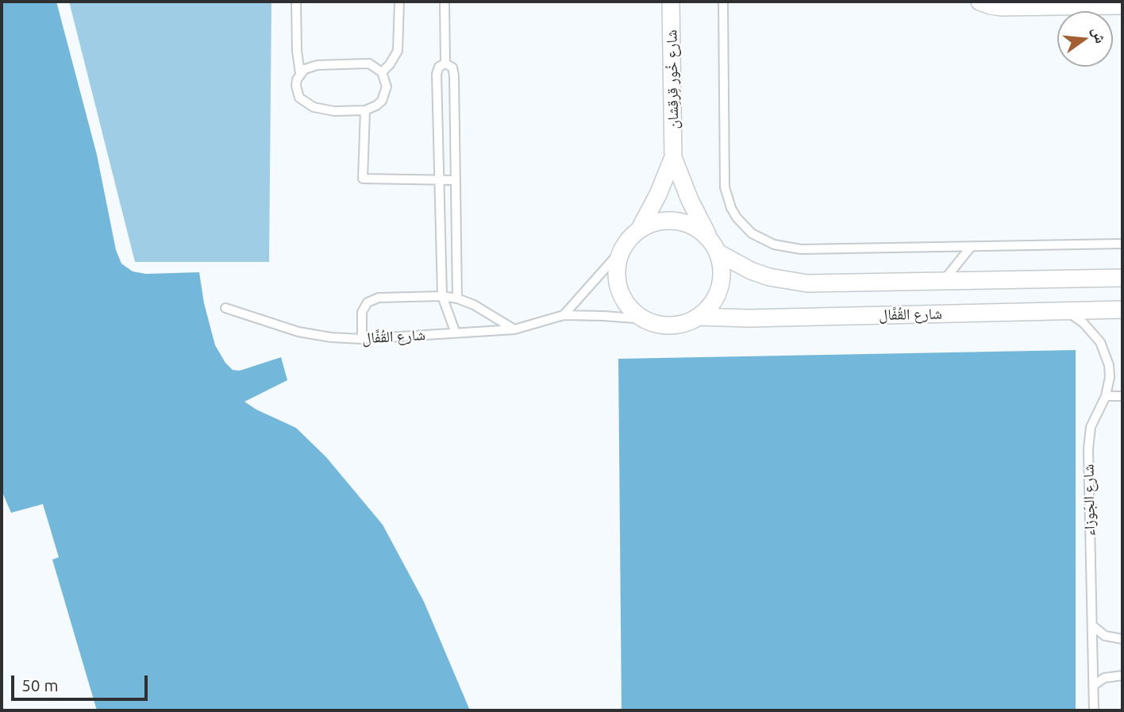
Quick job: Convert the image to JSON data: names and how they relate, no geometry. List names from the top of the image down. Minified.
{"streets":{"street":["شارع خُور قِرقِشان","شارع القُفَّال"],"lane":["شارع الجَوزاء"]},"crossings":[["شارع خُور قِرقِشان","شارع القُفَّال"],["شارع القُفَّال","شارع الجَوزاء"]],"scale_bar":"50 m","north":"right"}
